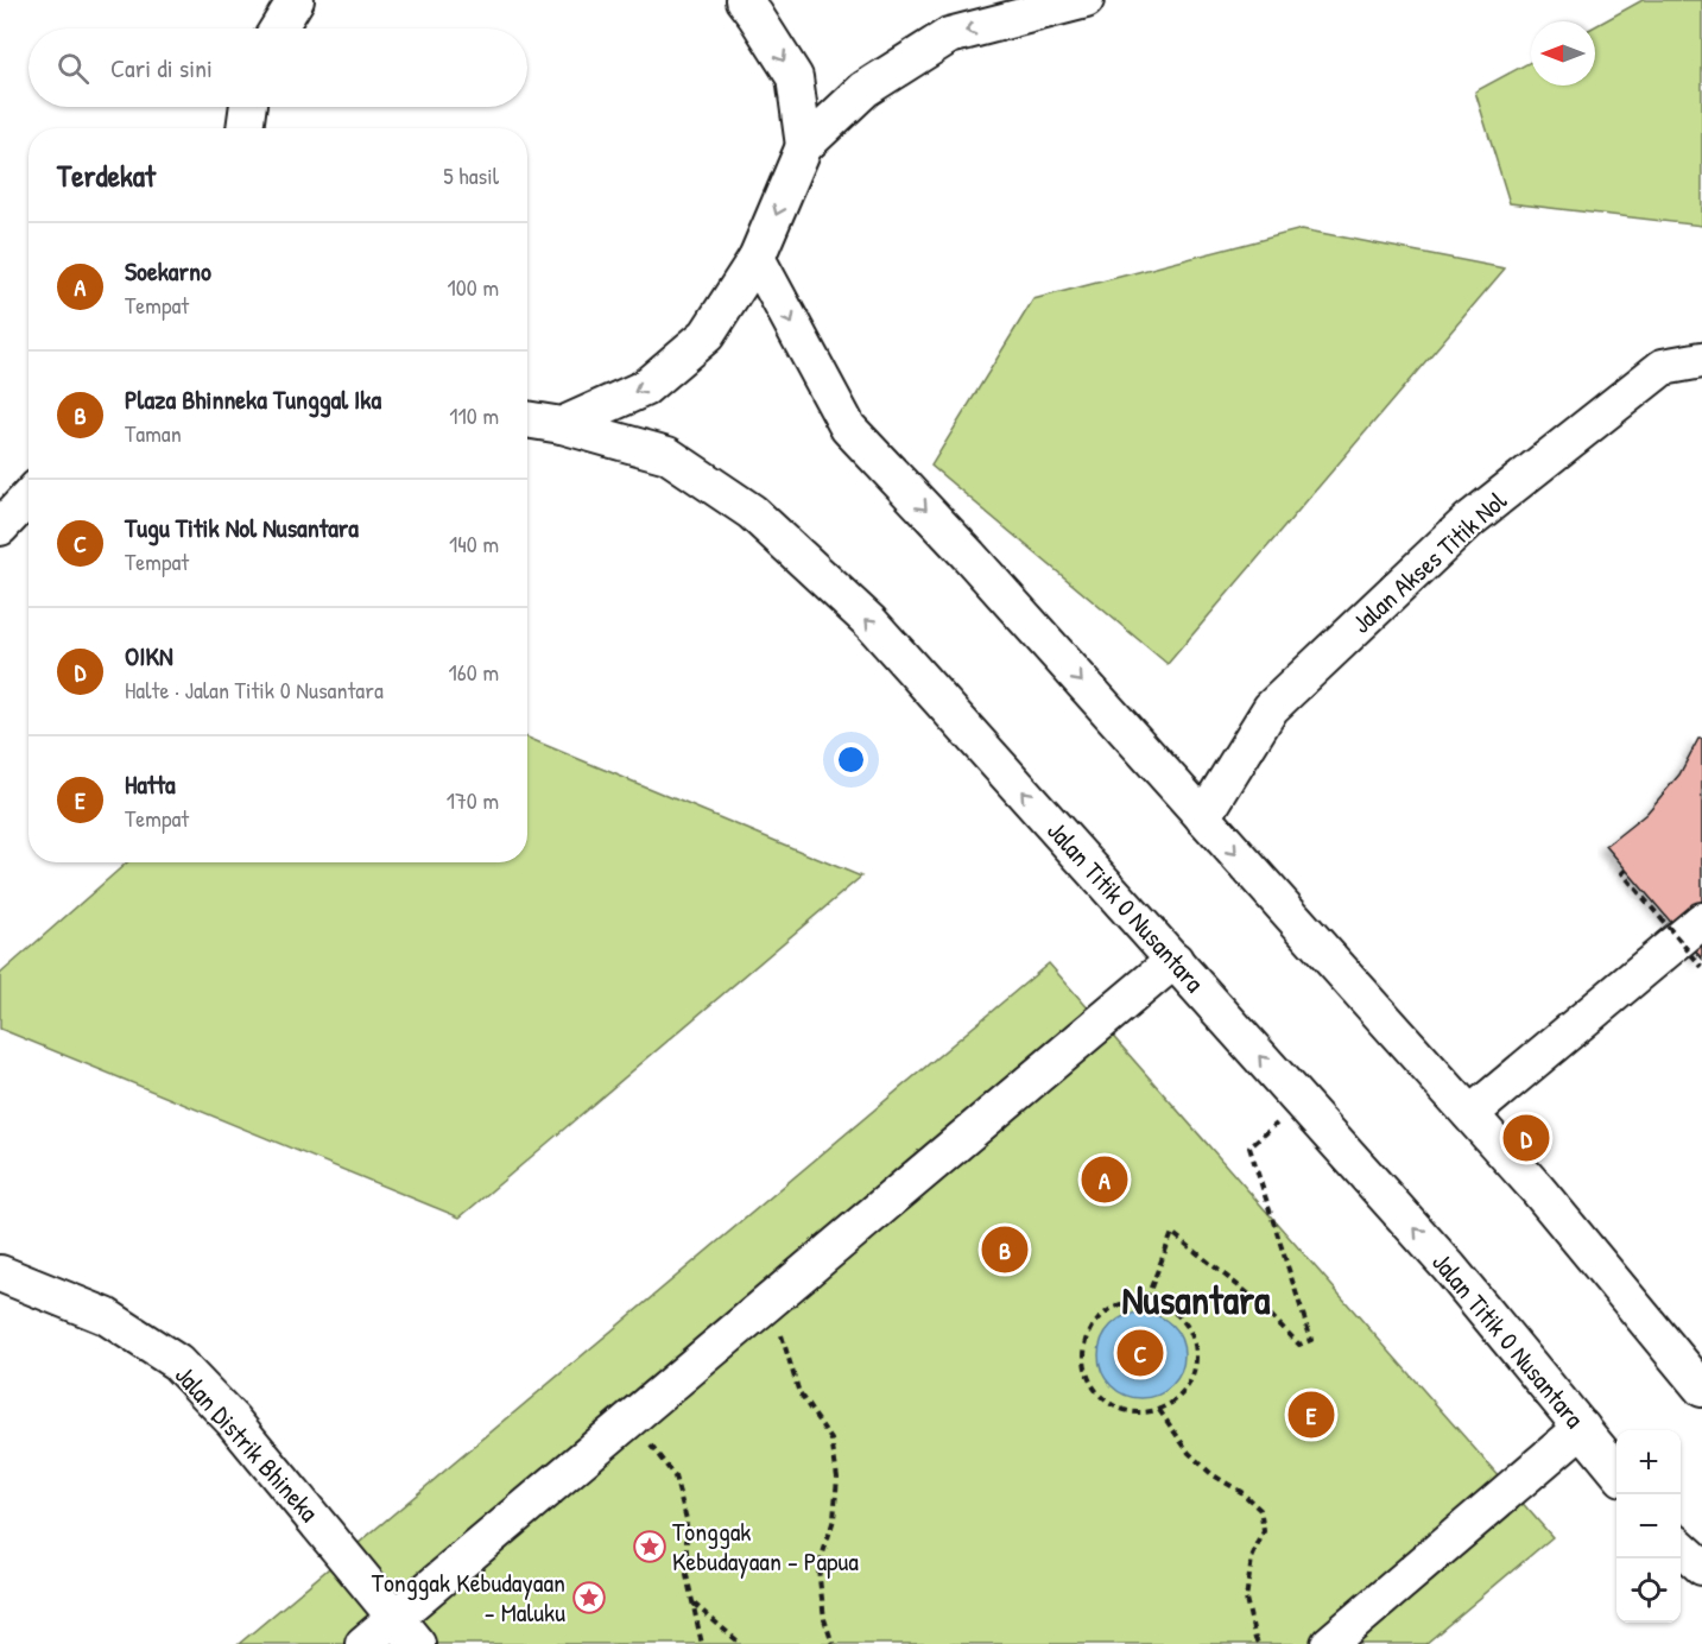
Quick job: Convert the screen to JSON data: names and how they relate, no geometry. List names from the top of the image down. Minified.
{"streets":{"street":["Jalan Akses Titik Nol","Jalan Titik 0 Nusantara","Jalan Distrik Bhineka"]},"districts":["Nusantara"],"places":{"place":["Tonggak Kebudayaan - Papua","Tonggak Kebudayaan - Maluku"]},"north":"left","page":{"search":"Cari di sini","heading":["Terdekat","5 hasil"],"list":[{"mark":"A","name":"Soekarno","note":"Tempat","value":"100 m"},{"mark":"B","name":"Plaza Bhinneka Tunggal Ika","note":"Taman","value":"110 m"},{"mark":"C","name":"Tugu Titik Nol Nusantara","note":"Tempat","value":"140 m"},{"mark":"D","name":"OIKN","note":"Halte · Jalan Titik 0 Nusantara","value":"160 m"},{"mark":"E","name":"Hatta","note":"Tempat","value":"170 m"}],"pins":["D","A","B","C","E"],"map_buttons":["+","−"]}}
